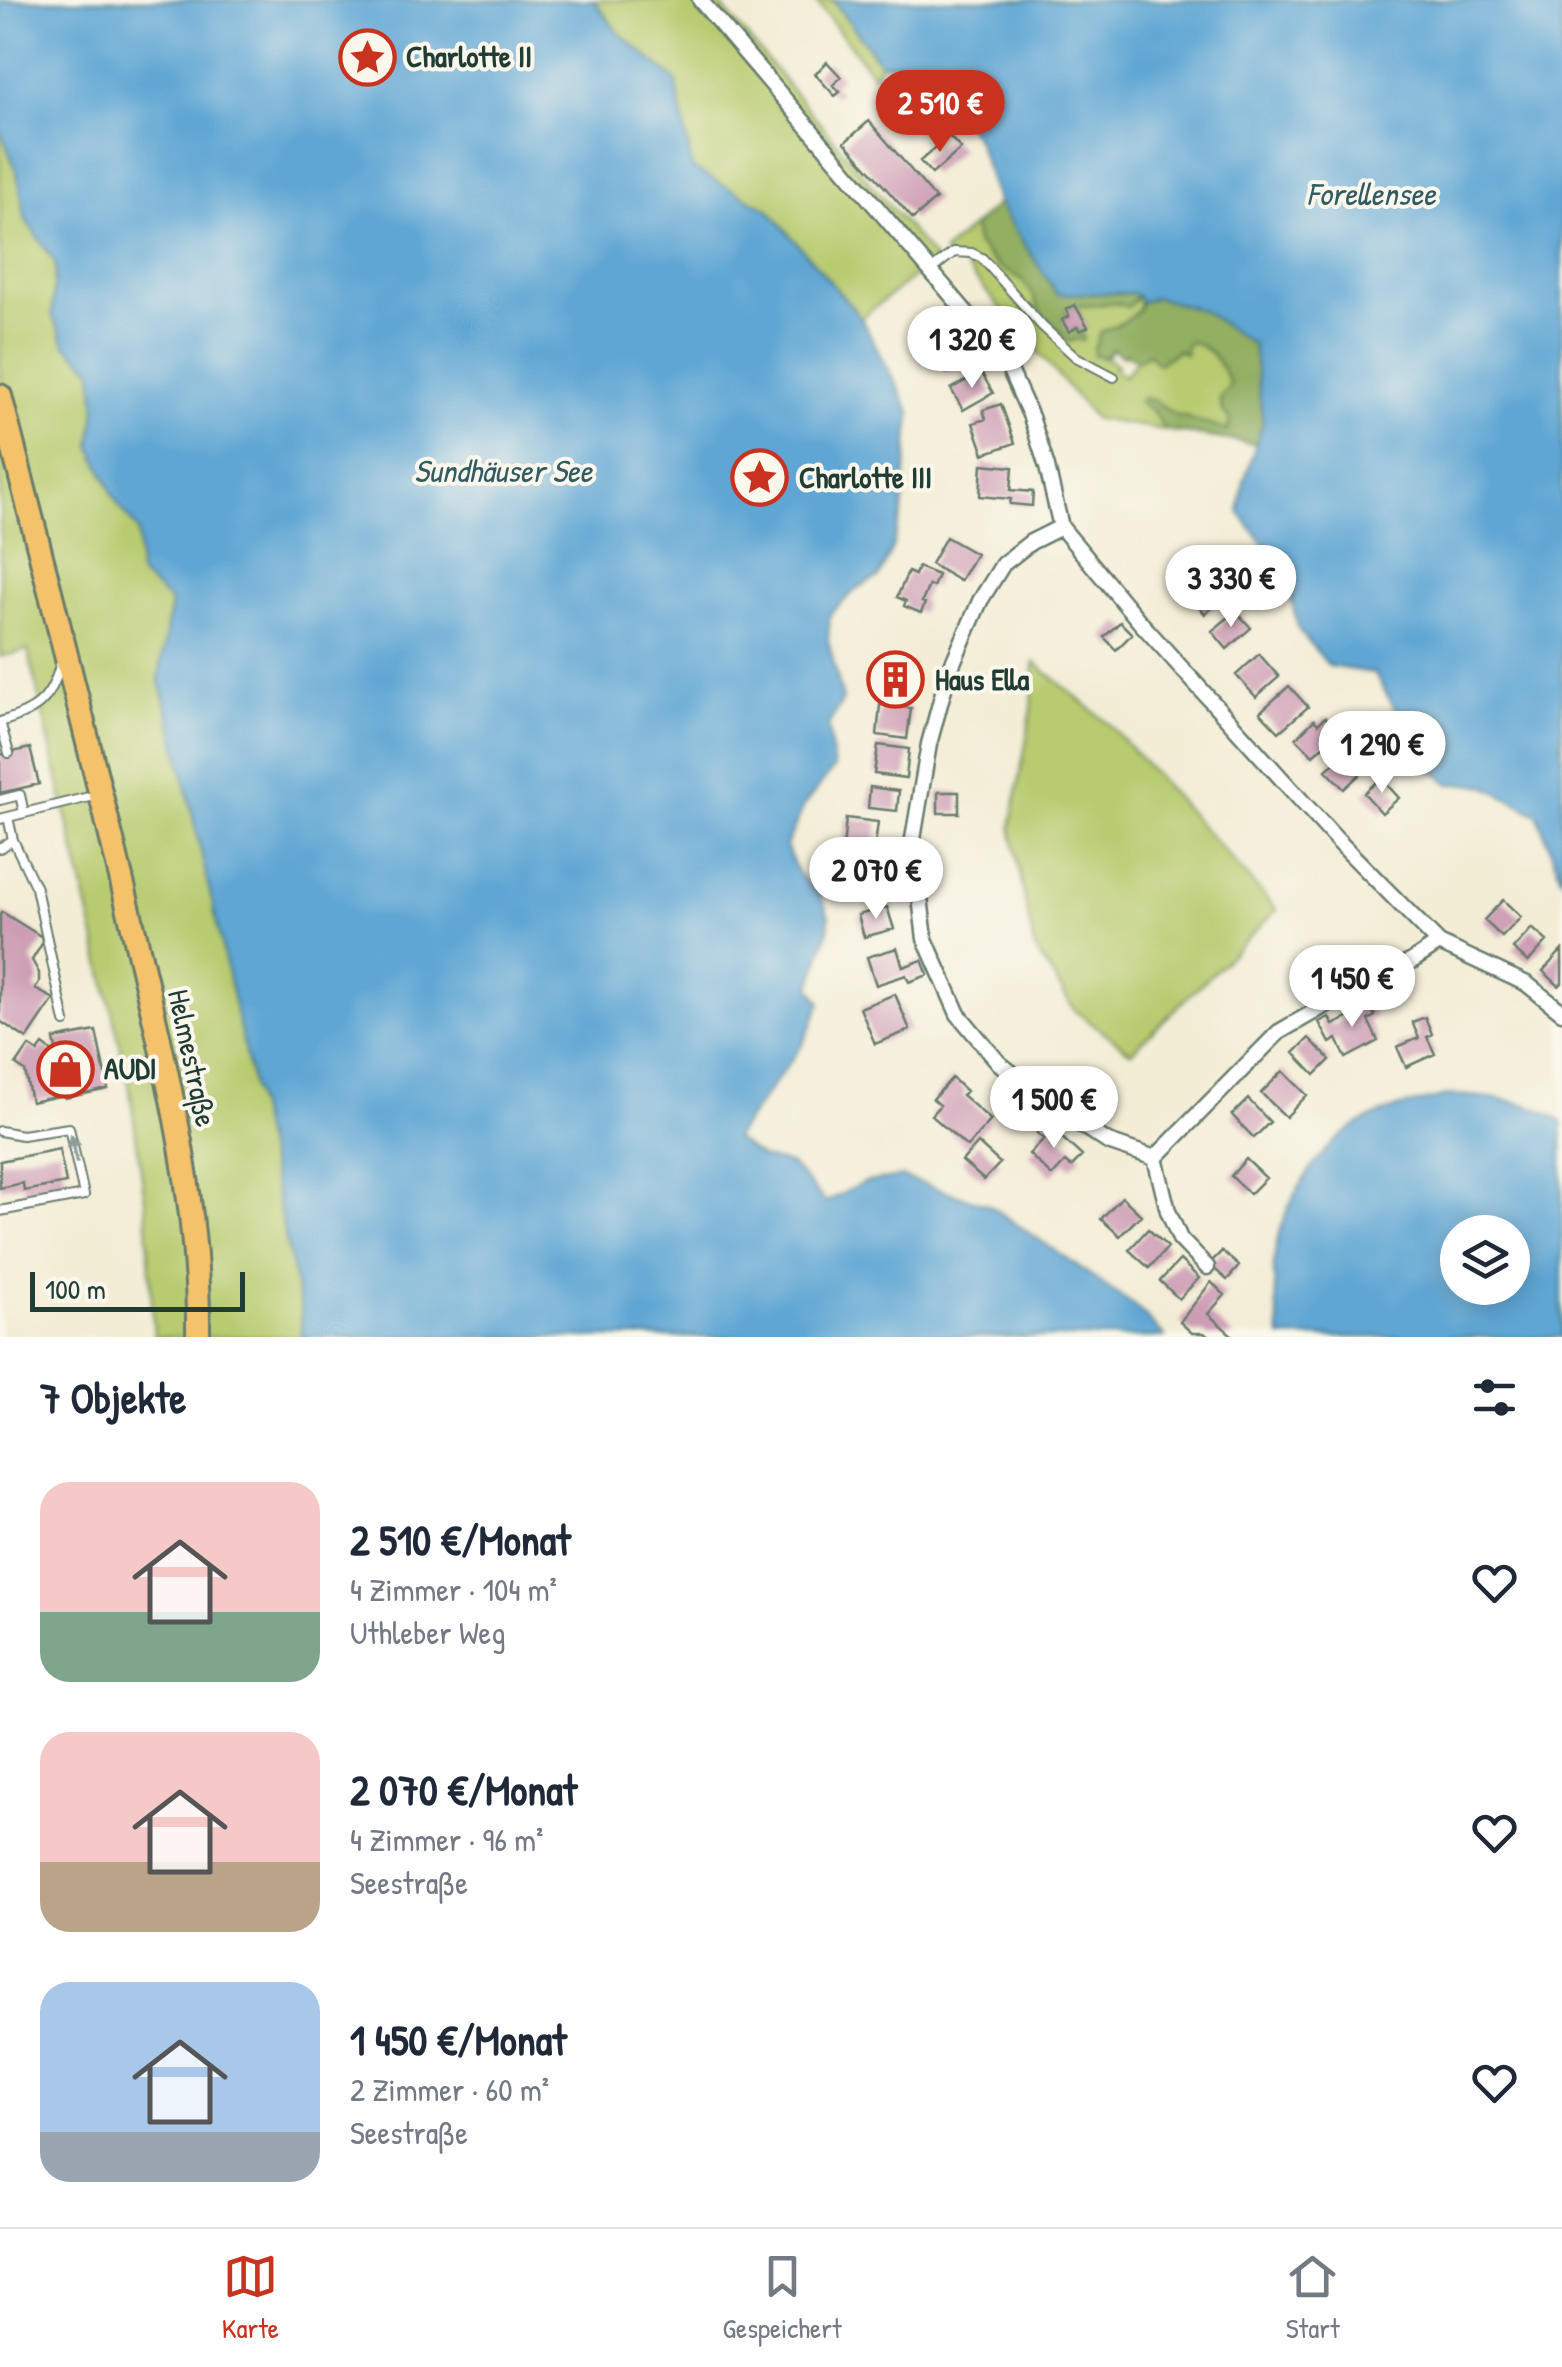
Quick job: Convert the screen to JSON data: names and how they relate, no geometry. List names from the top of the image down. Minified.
{"streets":{"main road":["Helmestraße"]},"water":["Forellensee","Sundhäuser See"],"places":{"place":["Charlotte II","Charlotte III"],"building":["Haus Ella"],"shop":["AUDI"]},"scale_bar":"100 m","page":{"price":["2 510 €","1 320 €","3 330 €","1 290 €","2 070 €","1 450 €","1 500 €"],"scale":"100 m","heading":"7 Objekte","list":[{"name":"2 510 €/Monat","note":"4 Zimmer · 104 m² · Uthleber Weg"},{"name":"2 070 €/Monat","note":"4 Zimmer · 96 m² · Seestraße"},{"name":"1 450 €/Monat","note":"2 Zimmer · 60 m² · Seestraße"}],"tabs":["Karte","Gespeichert","Start"]}}
